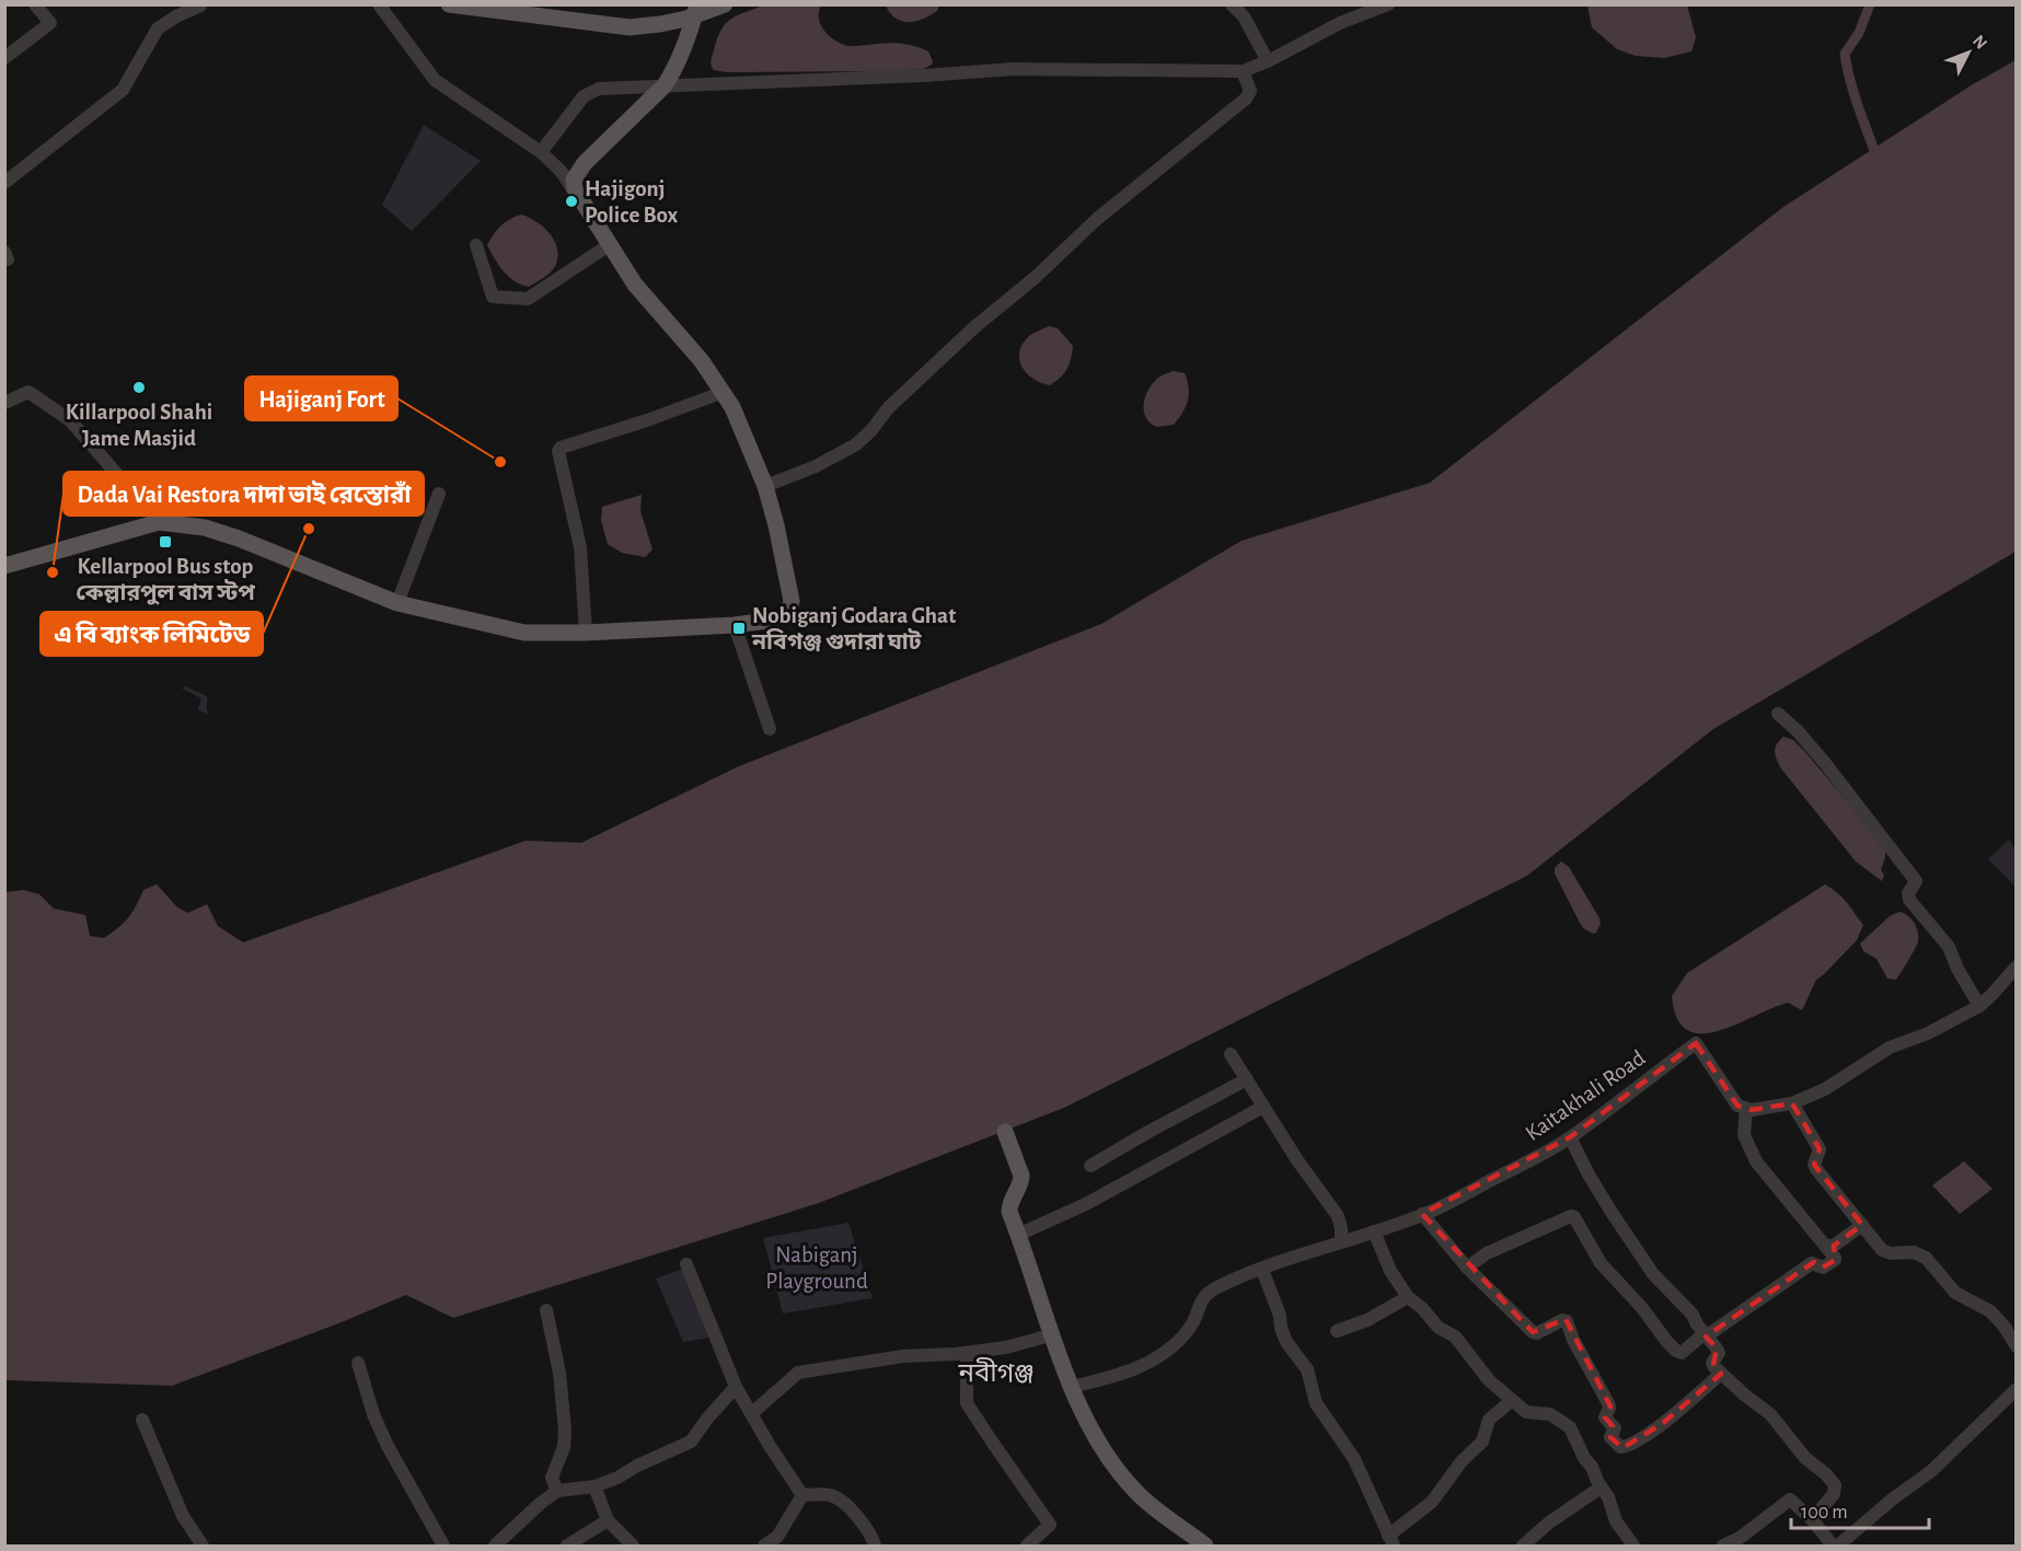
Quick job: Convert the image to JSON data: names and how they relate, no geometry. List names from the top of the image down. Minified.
{"streets":{"street":["Kaitakhali Road"]},"districts":["নবীগঞ্জ"],"parks":["Nabiganj Playground"],"places":{"other":["Hajigonj Police Box","Killarpool Shahi Jame Masjid","Hajiganj Fort","এ বি ব্যাংক লিমিটেড","Dada Vai Restora দাদা ভাই রেস্তোরাঁ"],"transit":["Kellarpool Bus stop কেল্লারপুল বাস স্টপ","Nobiganj Godara Ghat নবিগঞ্জ গুদারা ঘাট"]},"scale_bar":"100 m","north":"top right"}
